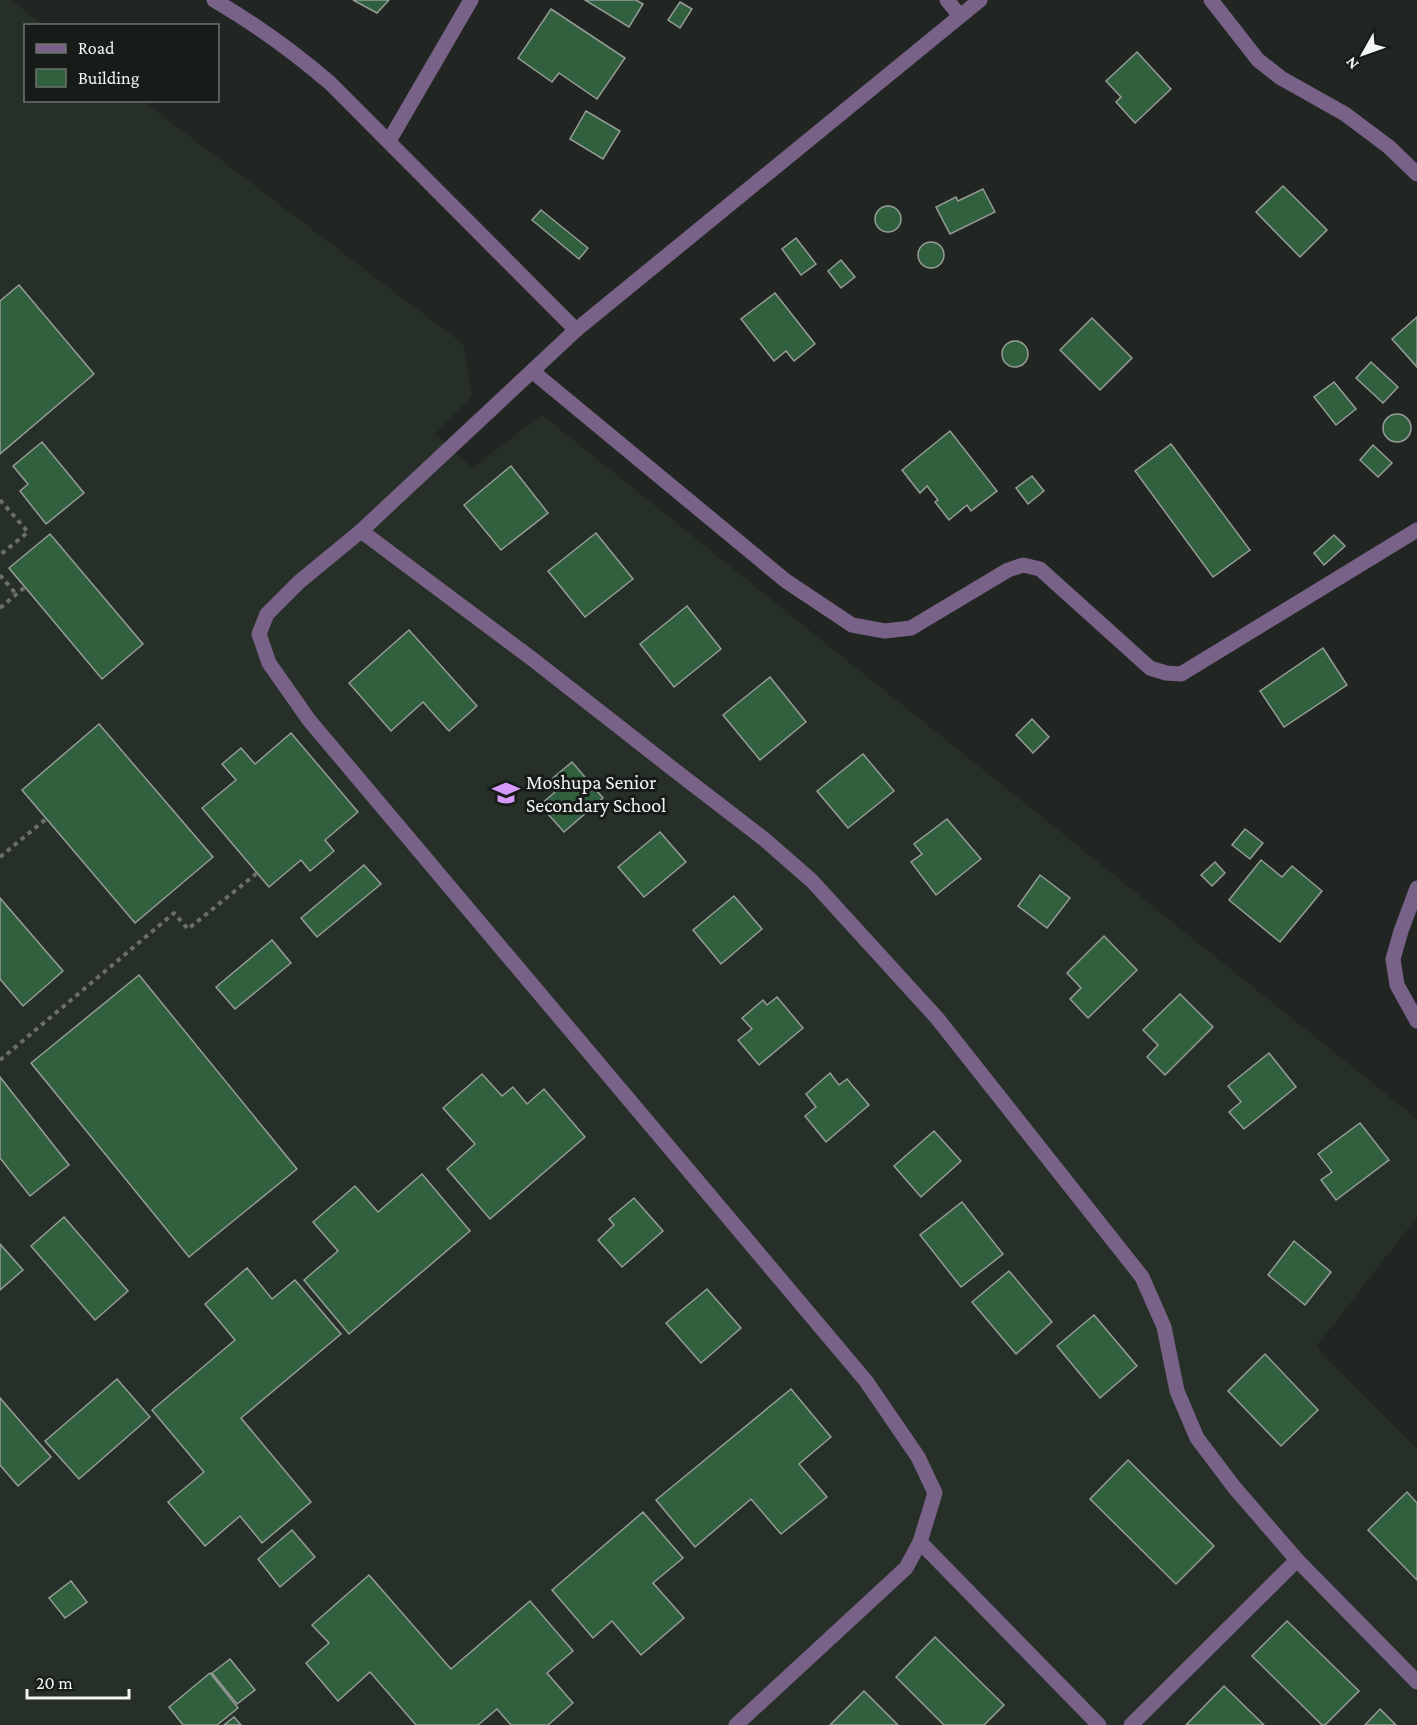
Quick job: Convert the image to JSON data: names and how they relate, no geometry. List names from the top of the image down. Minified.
{"places":{"school or university":["Moshupa Senior Secondary School"]},"legend":["Road","Building"],"scale_bar":"20 m","north":"bottom left"}
